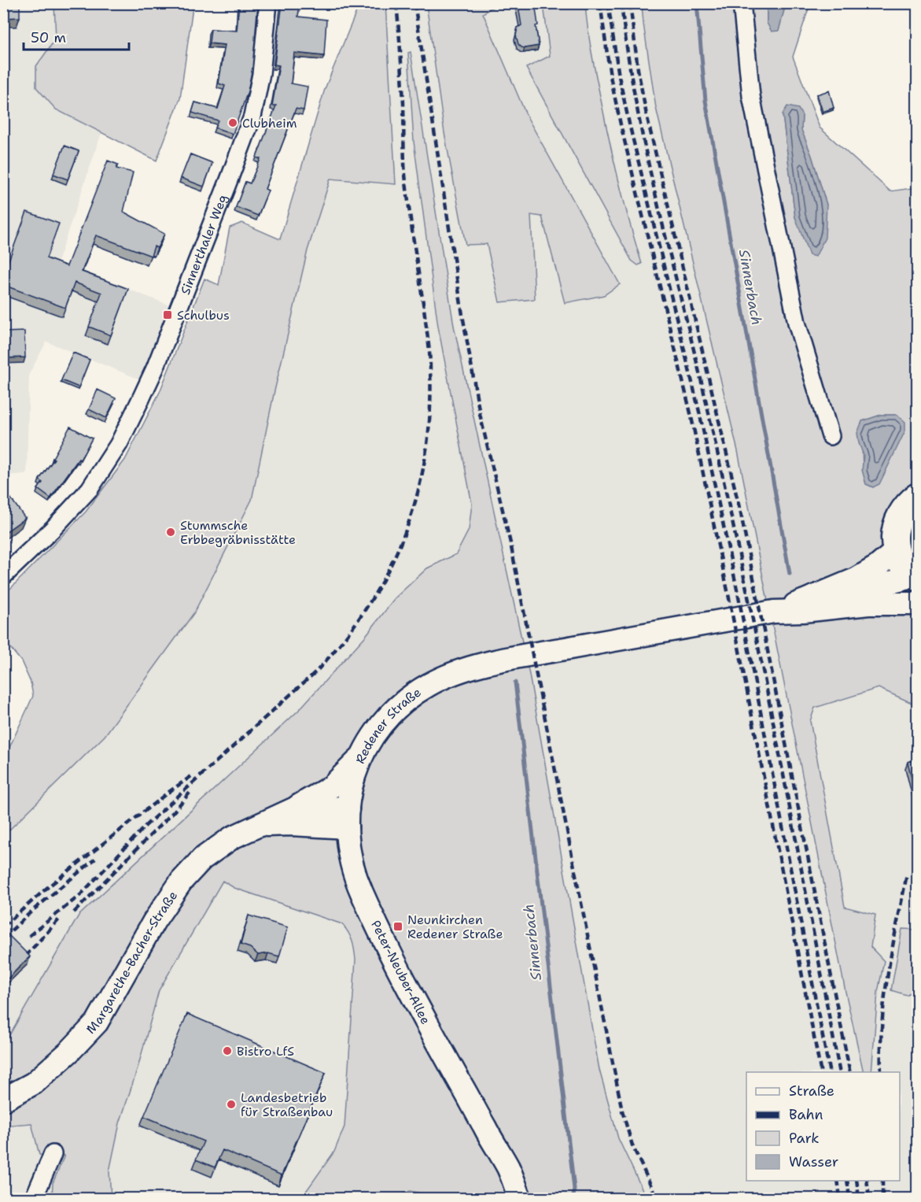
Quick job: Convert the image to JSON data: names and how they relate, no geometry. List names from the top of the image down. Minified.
{"streets":{"main road":["Redener Straße","Margarethe-Bacher-Straße","Peter-Neuber-Allee"],"street":["Sinnerthaler Weg"]},"crossings":[["Redener Straße","Margarethe-Bacher-Straße"],["Redener Straße","Peter-Neuber-Allee"],["Margarethe-Bacher-Straße","Peter-Neuber-Allee"]],"water":["Sinnerbach"],"places":{"other":["Clubheim","Stummsche Erbbegräbnisstätte","Bistro LfS","Landesbetrieb für Straßenbau"],"transit":["Schulbus","Neunkirchen Redener Straße"]},"legend":["Straße","Bahn","Park","Wasser"],"scale_bar":"50 m"}
